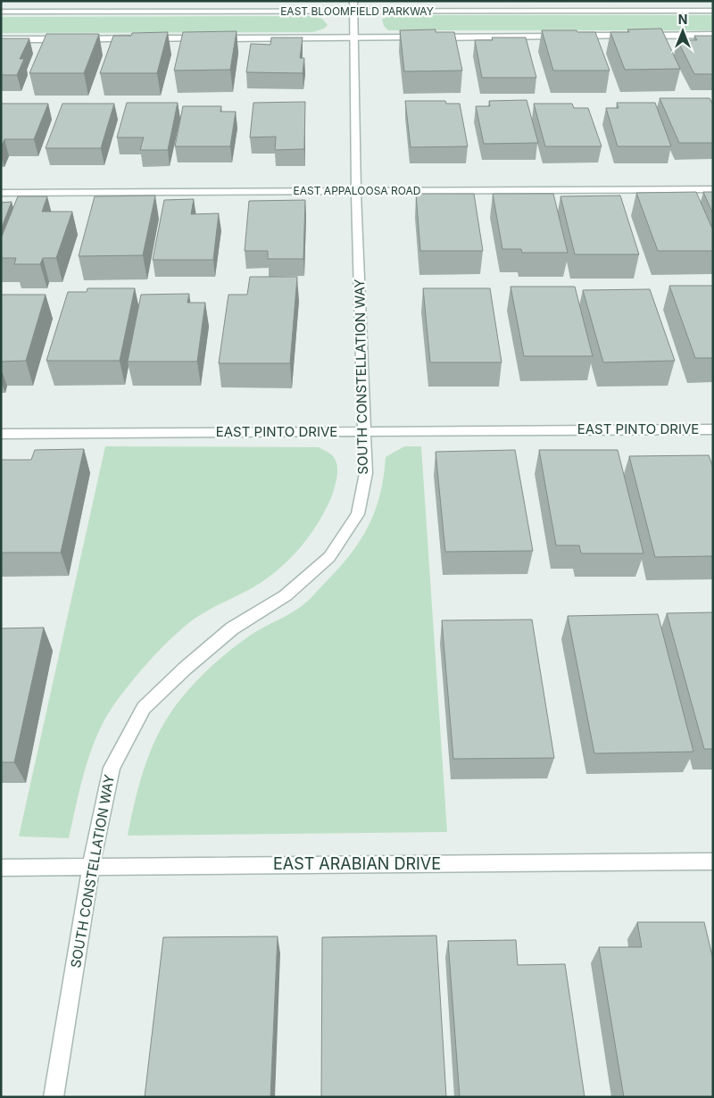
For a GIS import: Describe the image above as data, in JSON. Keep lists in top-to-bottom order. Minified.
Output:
{"streets":{"street":["EAST BLOOMFIELD PARKWAY","EAST APPALOOSA ROAD","SOUTH CONSTELLATION WAY","EAST PINTO DRIVE","EAST ARABIAN DRIVE"]},"crossings":[["EAST BLOOMFIELD PARKWAY","SOUTH CONSTELLATION WAY"],["EAST APPALOOSA ROAD","SOUTH CONSTELLATION WAY"],["SOUTH CONSTELLATION WAY","EAST PINTO DRIVE"],["SOUTH CONSTELLATION WAY","EAST ARABIAN DRIVE"]],"north":"top"}
